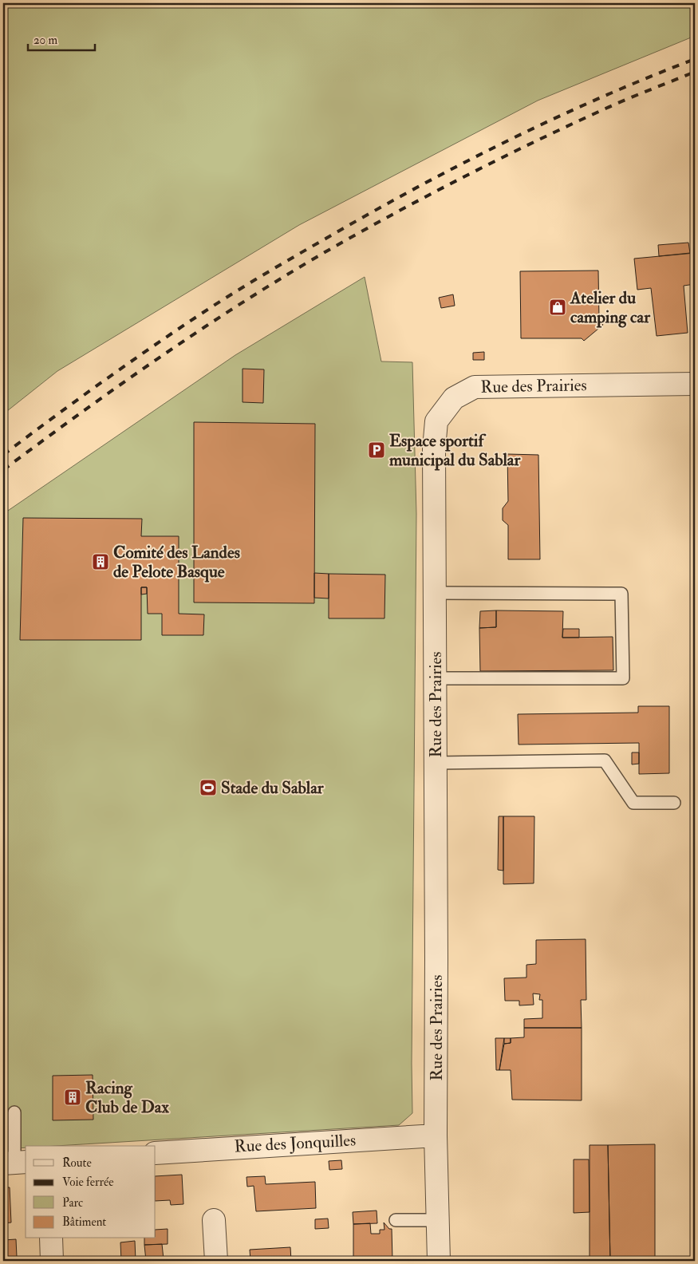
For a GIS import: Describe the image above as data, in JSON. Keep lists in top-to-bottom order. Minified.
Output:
{"streets":{"street":["Rue des Prairies","Rue des Jonquilles"]},"crossings":[["Rue des Prairies","Rue des Jonquilles"]],"places":{"shop":["Atelier du camping car"],"parking":["Espace sportif municipal du Sablar"],"building":["Comité des Landes de Pelote Basque","Racing Club de Dax"],"sports":["Stade du Sablar"]},"legend":["Route","Voie ferrée","Parc","Bâtiment"],"scale_bar":"20 m"}
